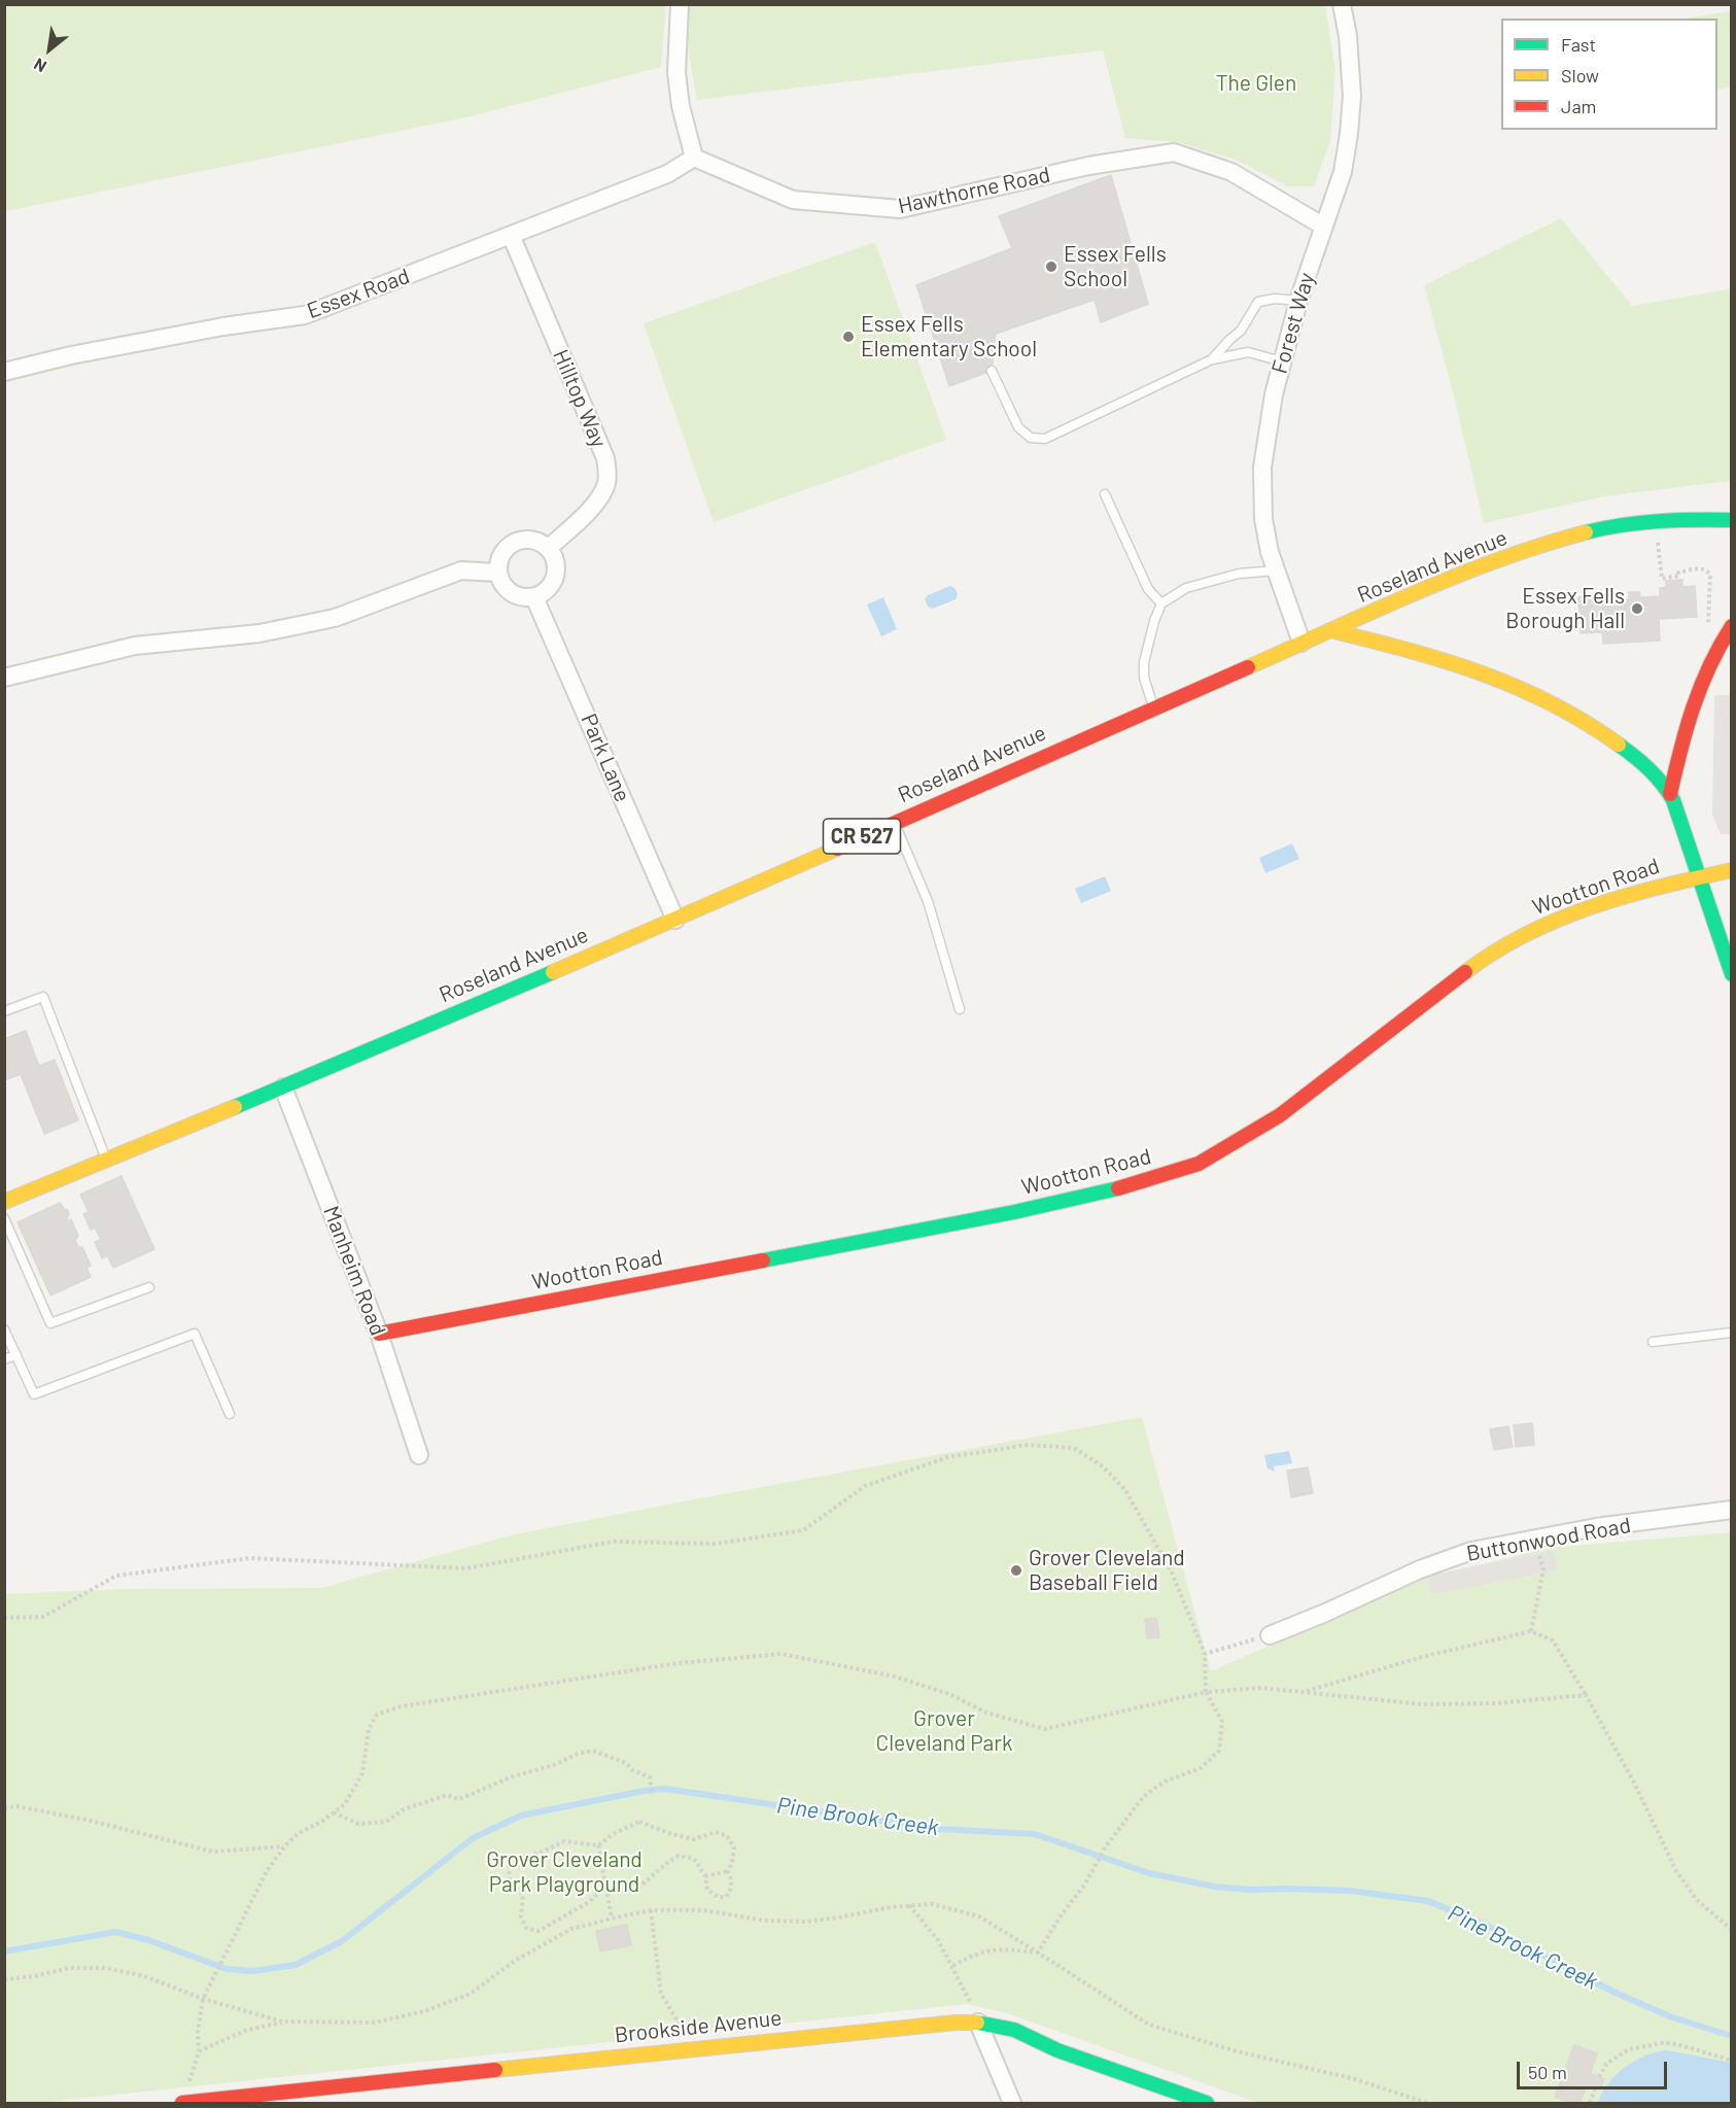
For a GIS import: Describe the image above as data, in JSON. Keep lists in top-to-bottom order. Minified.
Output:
{"streets":{"street":["Hawthorne Road","Essex Road","Forest Way","Hilltop Way","Roseland Avenue","Park Lane","CR 527","Wootton Road","Manheim Road","Buttonwood Road","Brookside Avenue"]},"crossings":[["Hawthorne Road","Essex Road"],["Hawthorne Road","Forest Way"],["Essex Road","Hilltop Way"],["Forest Way","Roseland Avenue"],["Hilltop Way","Park Lane"],["Roseland Avenue","Park Lane"],["Roseland Avenue","Manheim Road"],["Wootton Road","Manheim Road"]],"water":["Pine Brook Creek"],"parks":["The Glen","Grover Cleveland Park","Grover Cleveland Park Playground"],"places":["Essex Fells School","Essex Fells Elementary School","Essex Fells Borough Hall","Grover Cleveland Baseball Field"],"legend":["Fast","Slow","Jam"],"scale_bar":"50 m","north":"bottom left"}
